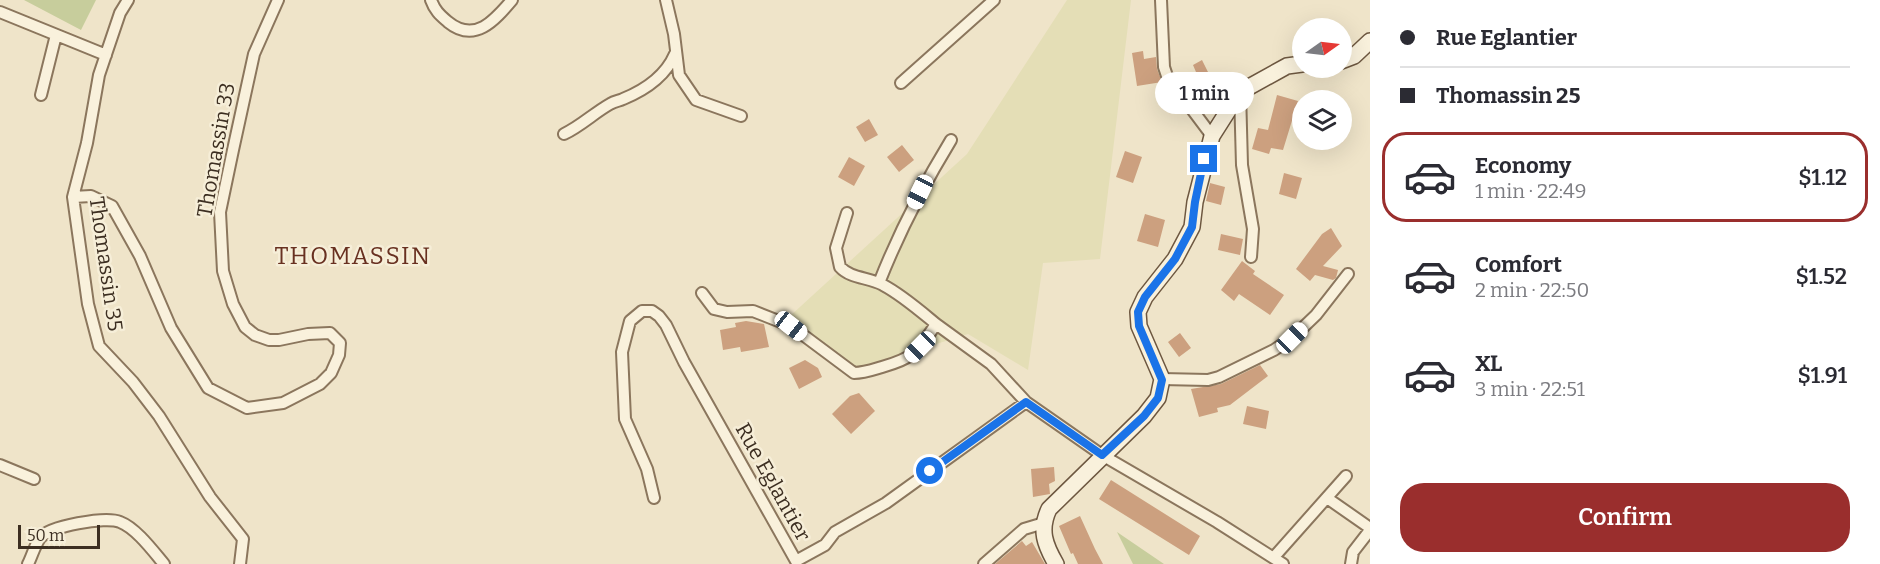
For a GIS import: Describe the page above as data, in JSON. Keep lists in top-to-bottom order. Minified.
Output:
{"streets":{"street":["Thomassin 33","Thomassin 35","Rue Eglantier"]},"crossings":[["Thomassin 33","Thomassin 35"]],"districts":["THOMASSIN"],"scale_bar":"50 m","north":"right","page":{"banner":["Rue Eglantier","Thomassin 25"],"bubble":"1 min","list":[{"name":"Economy","note":"1 min · 22:49","value":"$1.12"},{"name":"Comfort","note":"2 min · 22:50","value":"$1.52"},{"name":"XL","note":"3 min · 22:51","value":"$1.91"}],"buttons":"Confirm","scale":"50 m"}}
